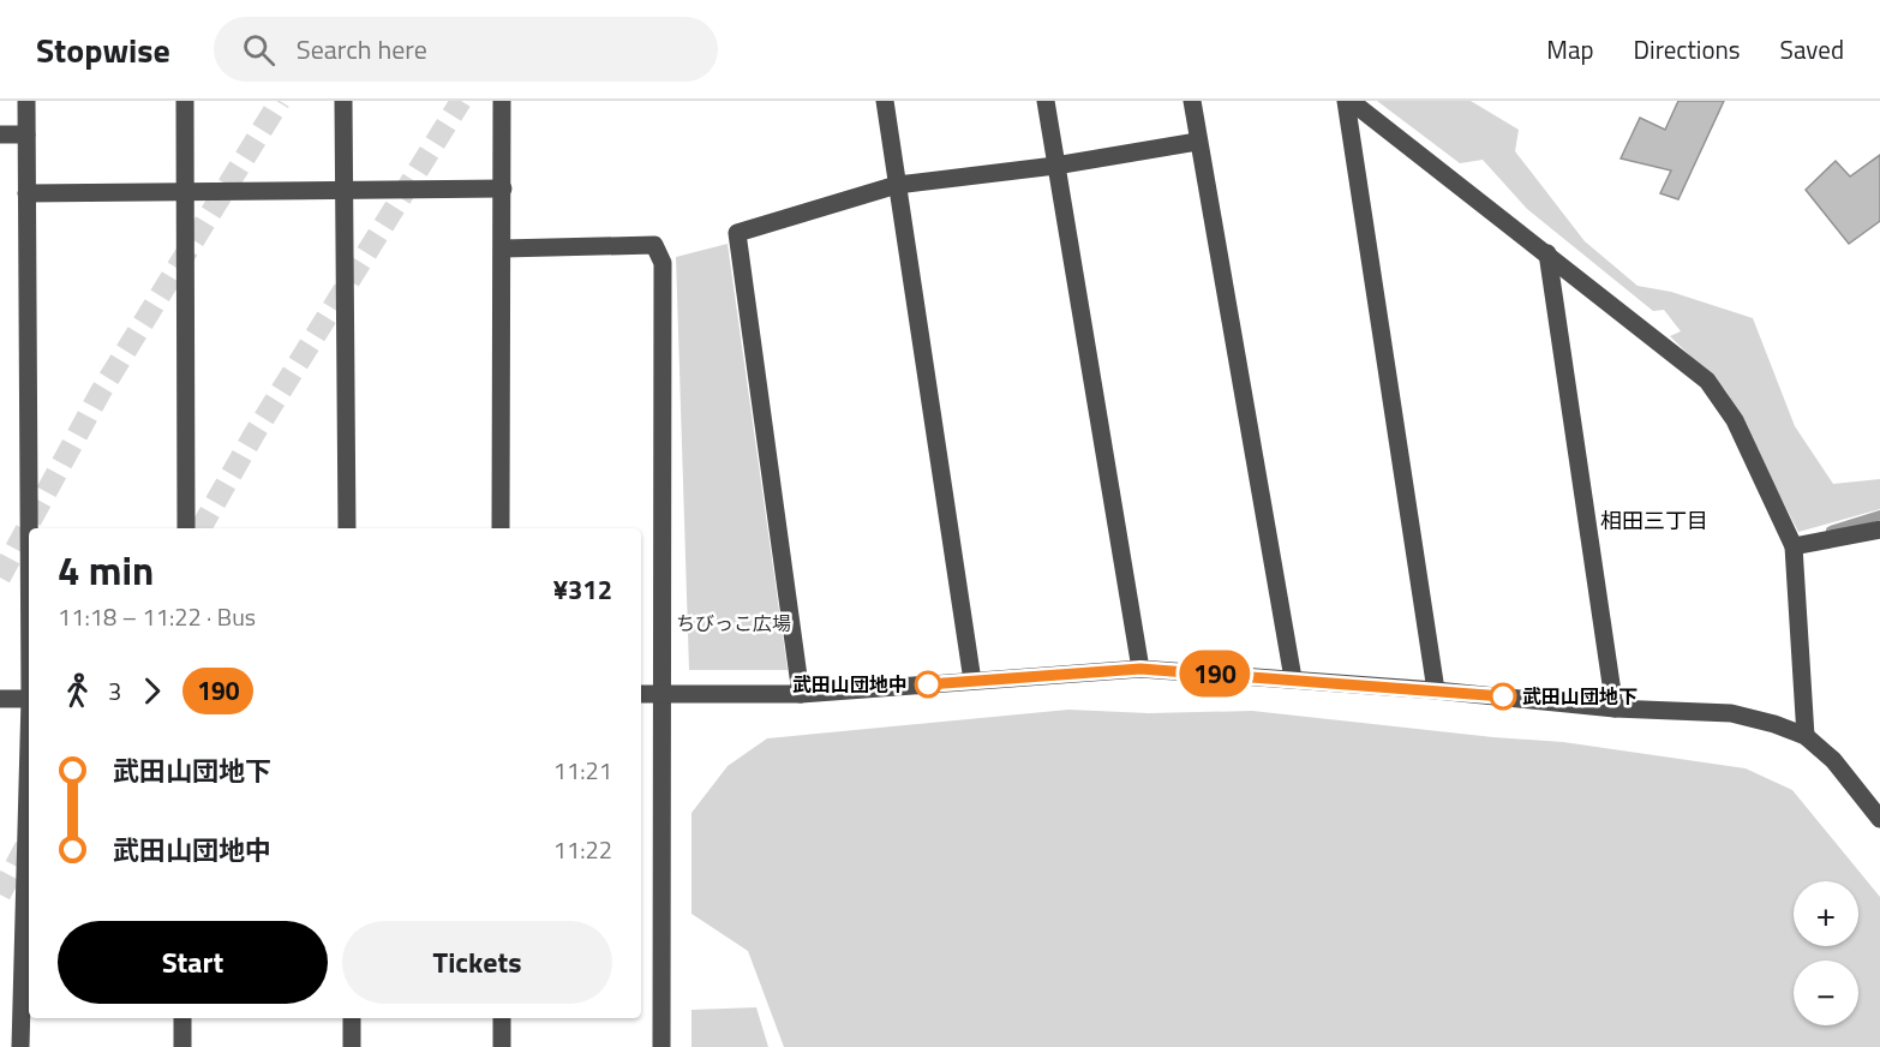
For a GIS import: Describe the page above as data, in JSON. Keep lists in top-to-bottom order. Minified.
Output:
{"districts":["相田三丁目"],"parks":["ちびっこ広場"],"places":["武田山団地中","武田山団地下"],"lines":["bus line 190"],"page":{"header":"Stopwise","search":"Search here","nav":["Map","Directions","Saved"],"on_map":"190","heading":["4 min","11:18 – 11:22 · Bus","¥312"],"legs":["3","190"],"list":[{"name":"武田山団地下","value":"11:21"},{"name":"武田山団地中","value":"11:22"}],"map_buttons":["+","−"],"buttons":["Start","Tickets"]}}
